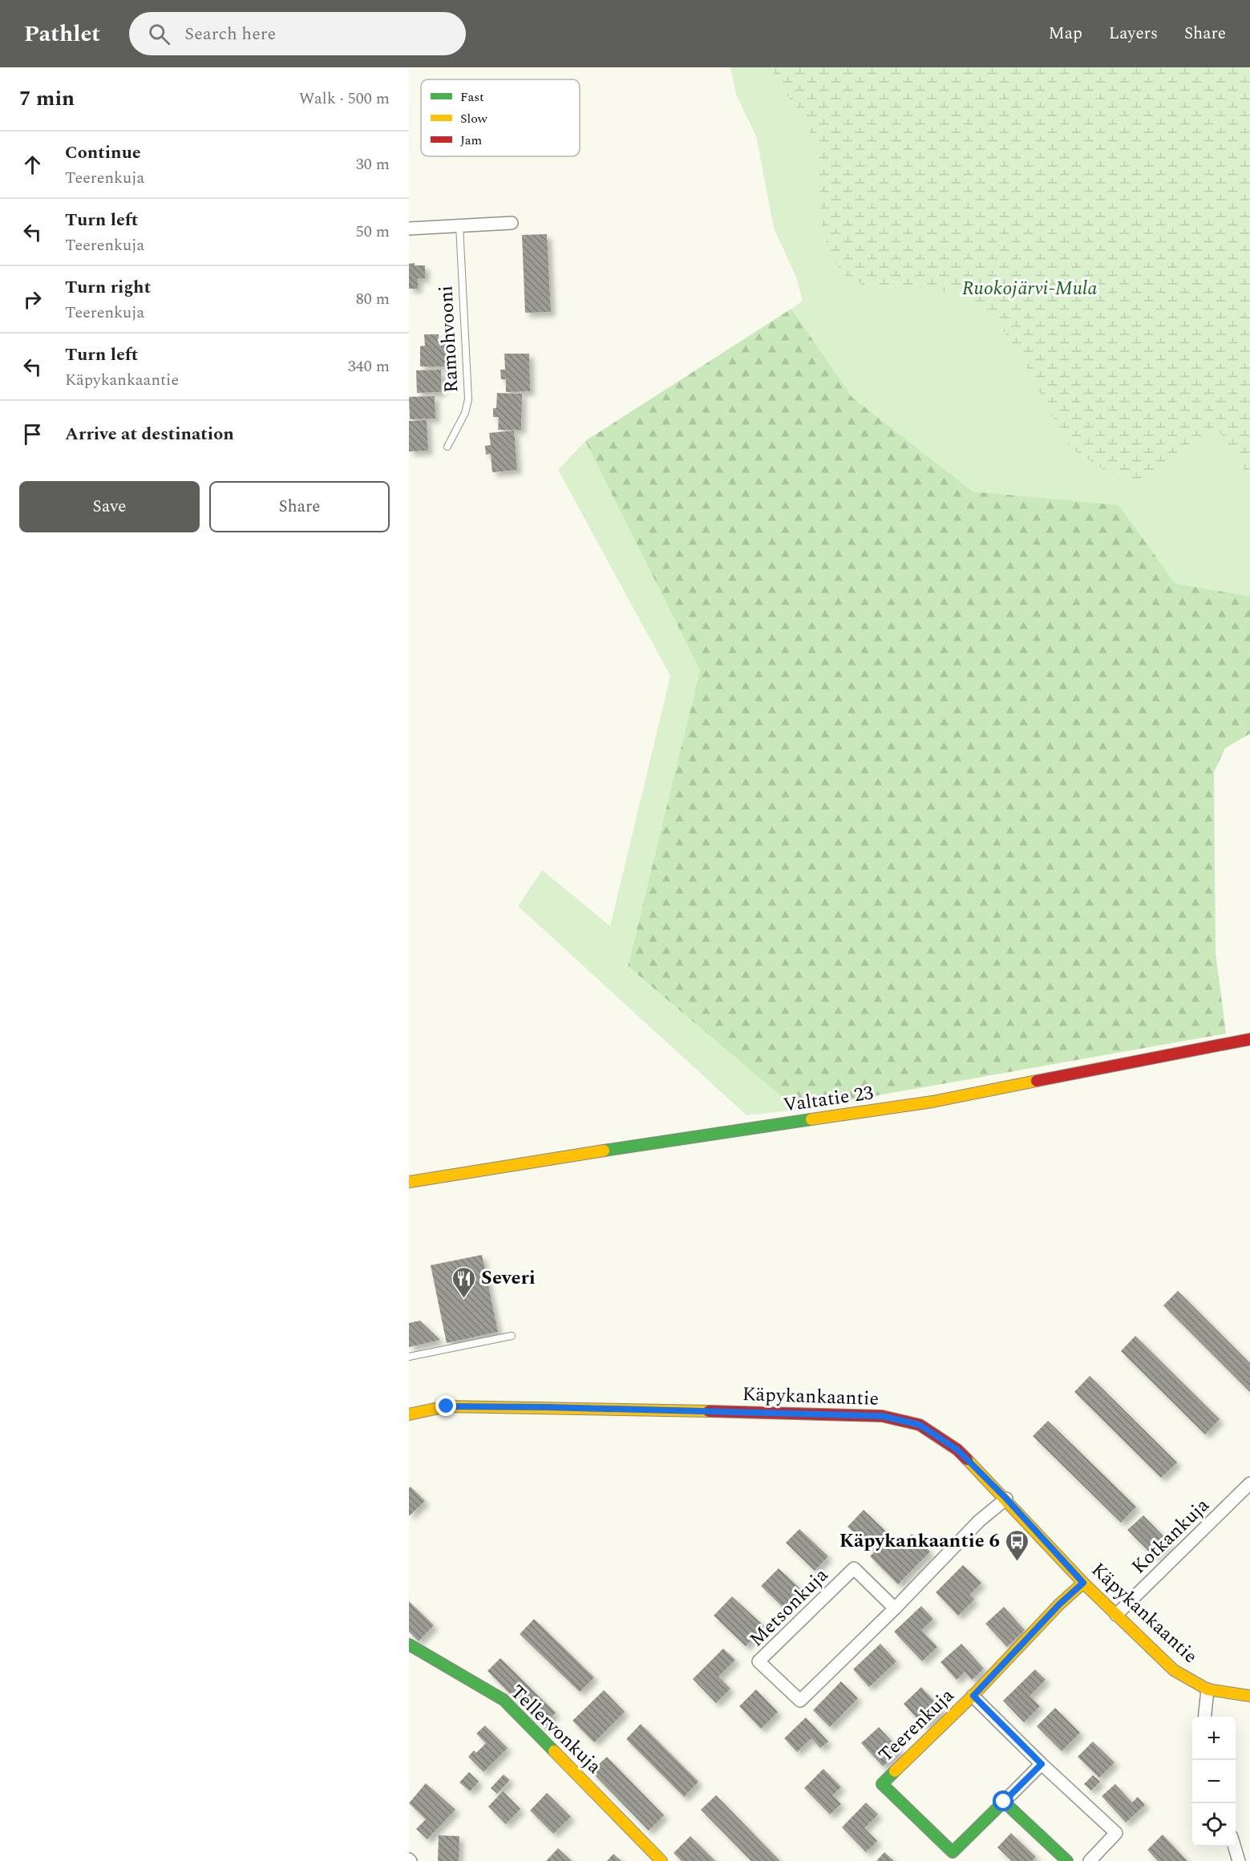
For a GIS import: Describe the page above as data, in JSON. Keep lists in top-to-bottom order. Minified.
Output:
{"streets":{"main road":["Valtatie 23","Käpykankaantie","Teerenkuja","Tellervonkuja"],"street":["Kotkankuja","Metsonkuja"],"lane":["Ramohvooni"]},"crossings":[["Käpykankaantie","Kotkankuja"],["Käpykankaantie","Metsonkuja"],["Käpykankaantie","Teerenkuja"]],"parks":["Ruokojärvi-Mula"],"places":{"restaurant":["Severi"],"bus stop":["Käpykankaantie 6"]},"legend":["Fast","Slow","Jam"],"page":{"header":"Pathlet","search":"Search here","nav":["Map","Layers","Share"],"heading":["7 min","Walk · 500 m"],"list":[["Continue","Teerenkuja","30 m"],["Turn left","Teerenkuja","50 m"],["Turn right","Teerenkuja","80 m"],["Turn left","Käpykankaantie","340 m"],"Arrive at destination"],"buttons":["Save","Share"],"map_buttons":["+","−"]}}
